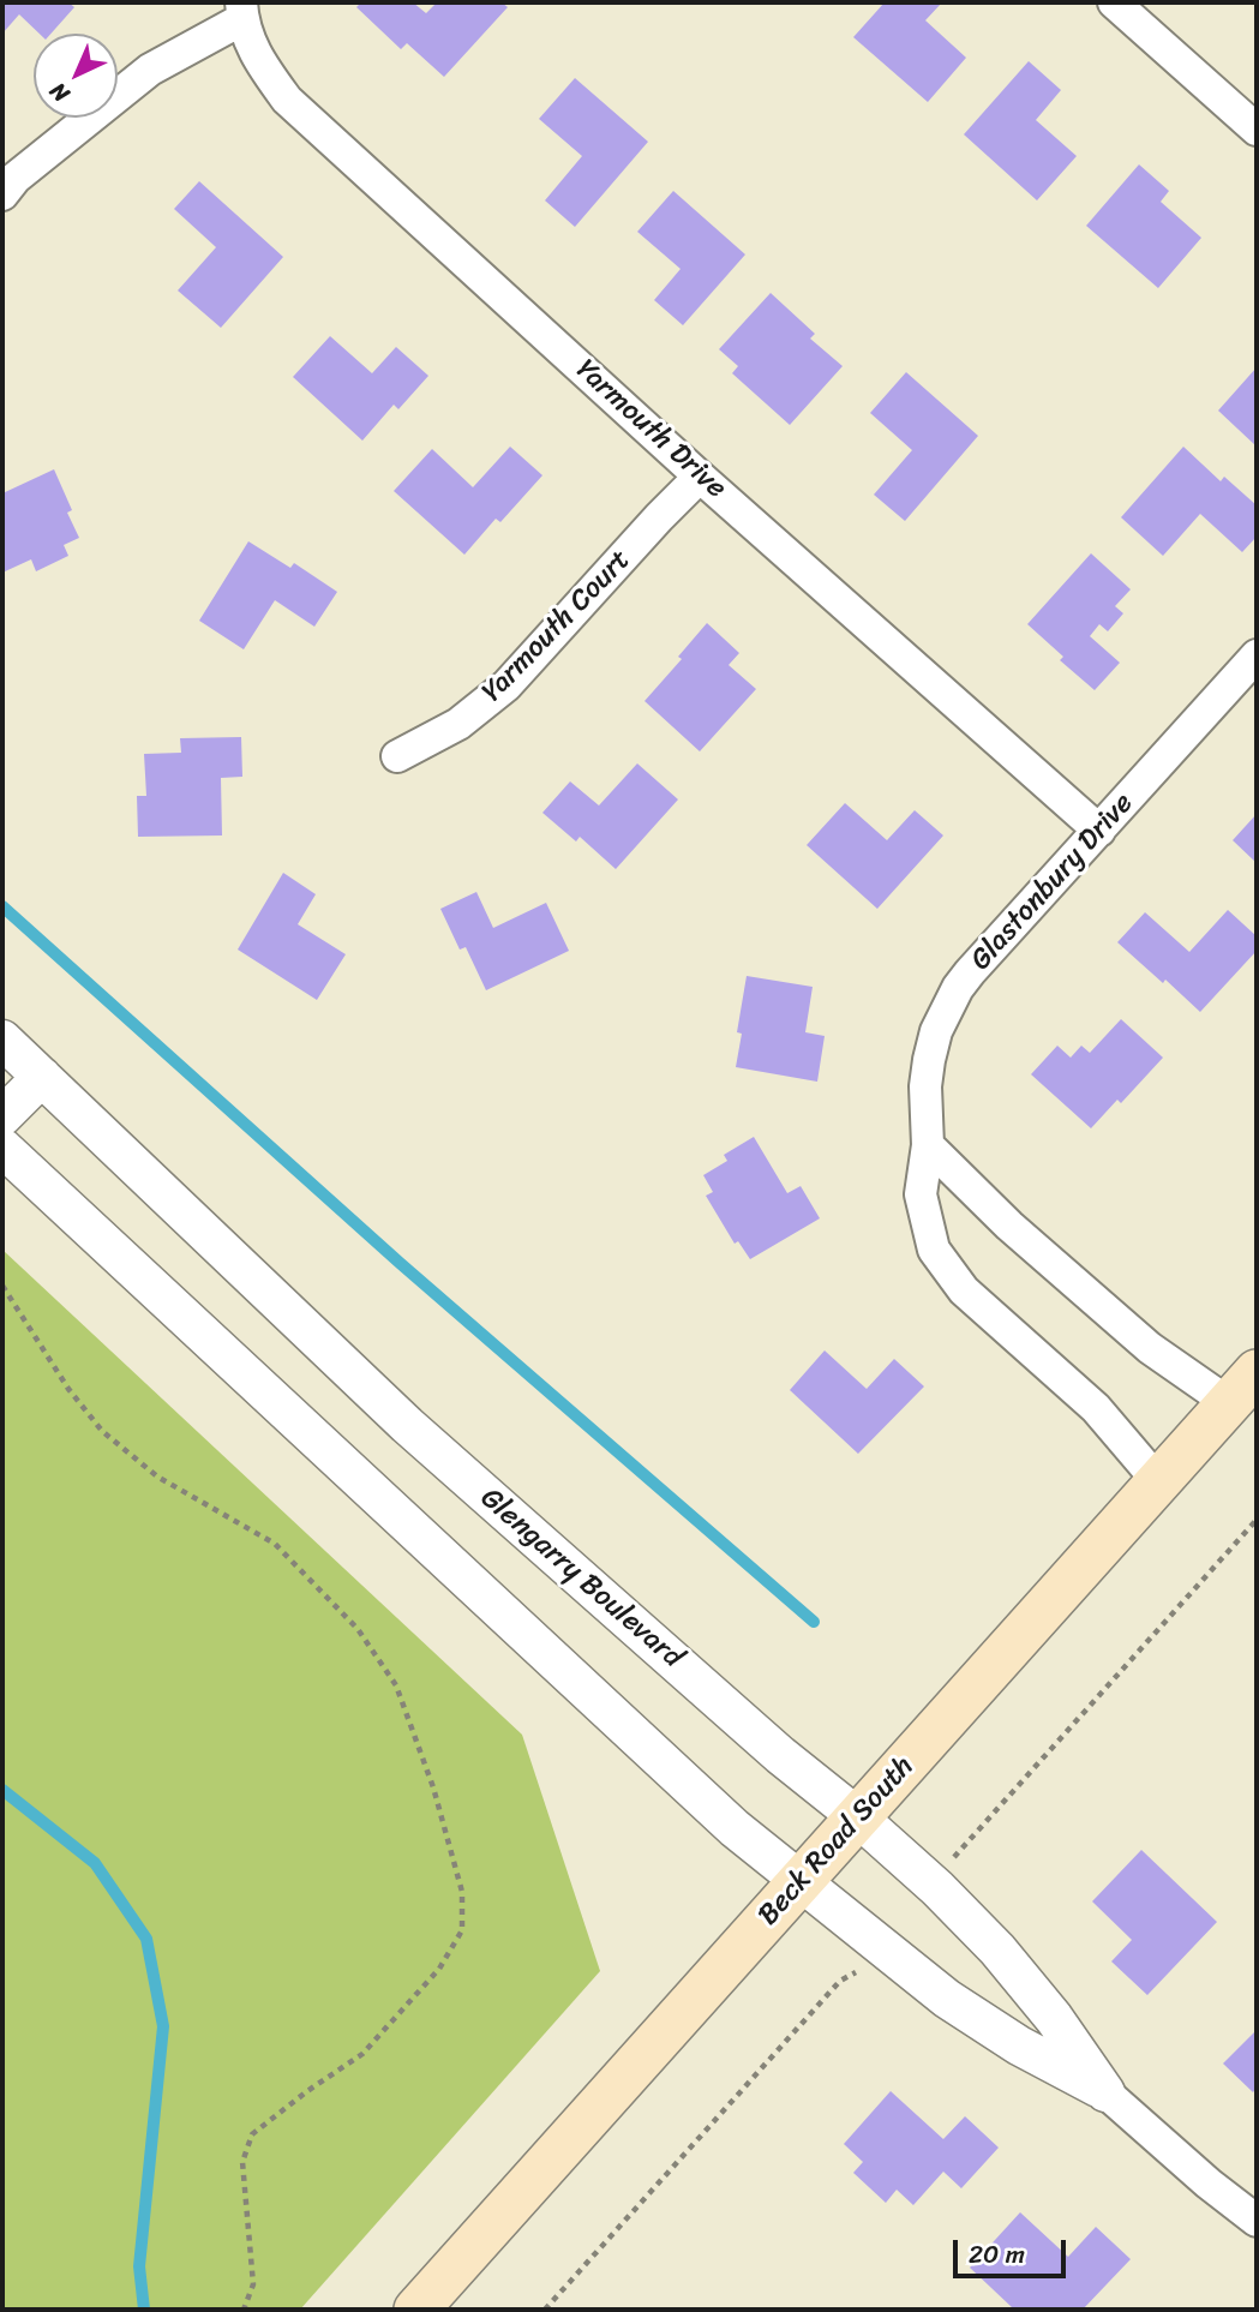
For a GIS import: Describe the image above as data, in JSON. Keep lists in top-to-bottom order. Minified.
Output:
{"streets":{"main road":["Beck Road South"],"street":["Yarmouth Drive","Yarmouth Court","Glastonbury Drive","Glengarry Boulevard"]},"crossings":[["Yarmouth Drive","Yarmouth Court"],["Yarmouth Drive","Glastonbury Drive"],["Glastonbury Drive","Beck Road South"],["Glengarry Boulevard","Beck Road South"]],"scale_bar":"20 m","north":"bottom left"}
